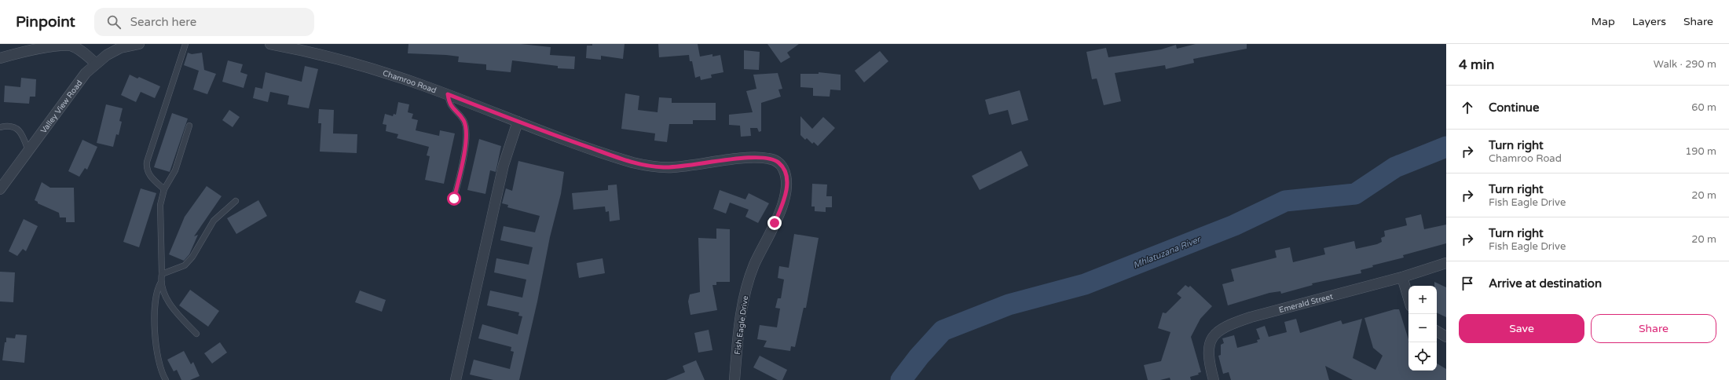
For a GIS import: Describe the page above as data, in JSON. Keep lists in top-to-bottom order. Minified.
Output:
{"streets":{"street":["Chamroo Road","Valley View Road","Emerald Street","Fish Eagle Drive"]},"crossings":[["Chamroo Road","Fish Eagle Drive"]],"water":["Mhlatuzana River"],"page":{"header":"Pinpoint","search":"Search here","nav":["Map","Layers","Share"],"heading":["4 min","Walk · 290 m"],"list":[["Continue","60 m"],["Turn right","Chamroo Road","190 m"],["Turn right","Fish Eagle Drive","20 m"],["Turn right","Fish Eagle Drive","20 m"],"Arrive at destination"],"map_buttons":["+","−"],"buttons":["Save","Share"]}}
